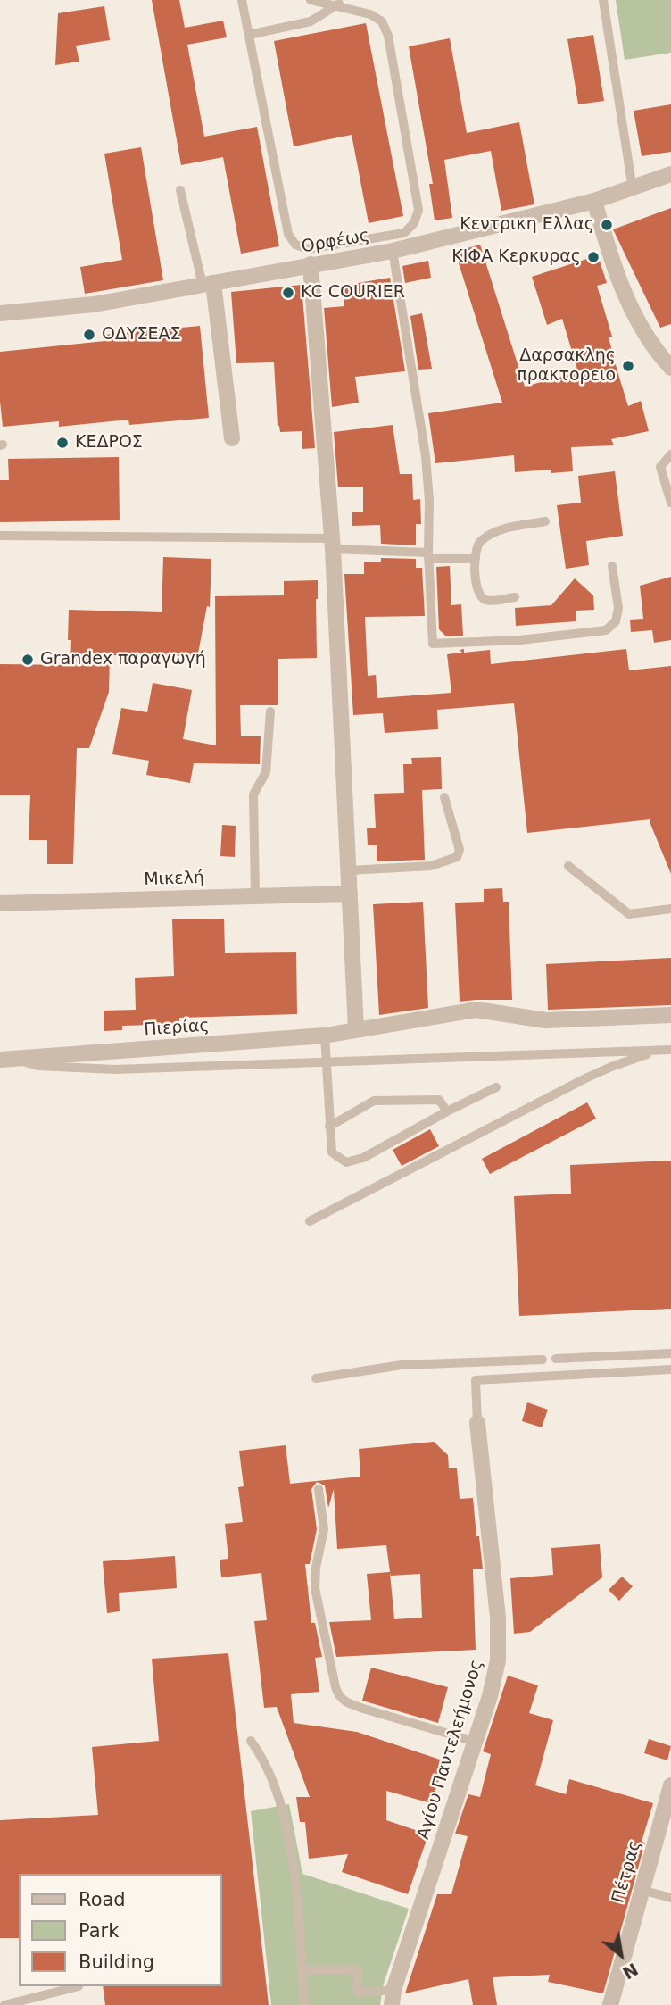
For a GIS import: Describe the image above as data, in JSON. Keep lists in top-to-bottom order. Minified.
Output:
{"streets":{"street":["Ορφέως","Μικελή","Πιερίας","Αγίου Παντελεήμονος","Πέτρας"]},"places":["Κεντρικη Ελλας","ΚΙΦΑ Κερκυρας","KC COURIER","ΟΔΥΣΕΑΣ","Δαρσακλης πρακτορειο","ΚΕΔΡΟΣ","Grandex παραγωγή"],"legend":["Road","Park","Building"],"north":"bottom right"}
